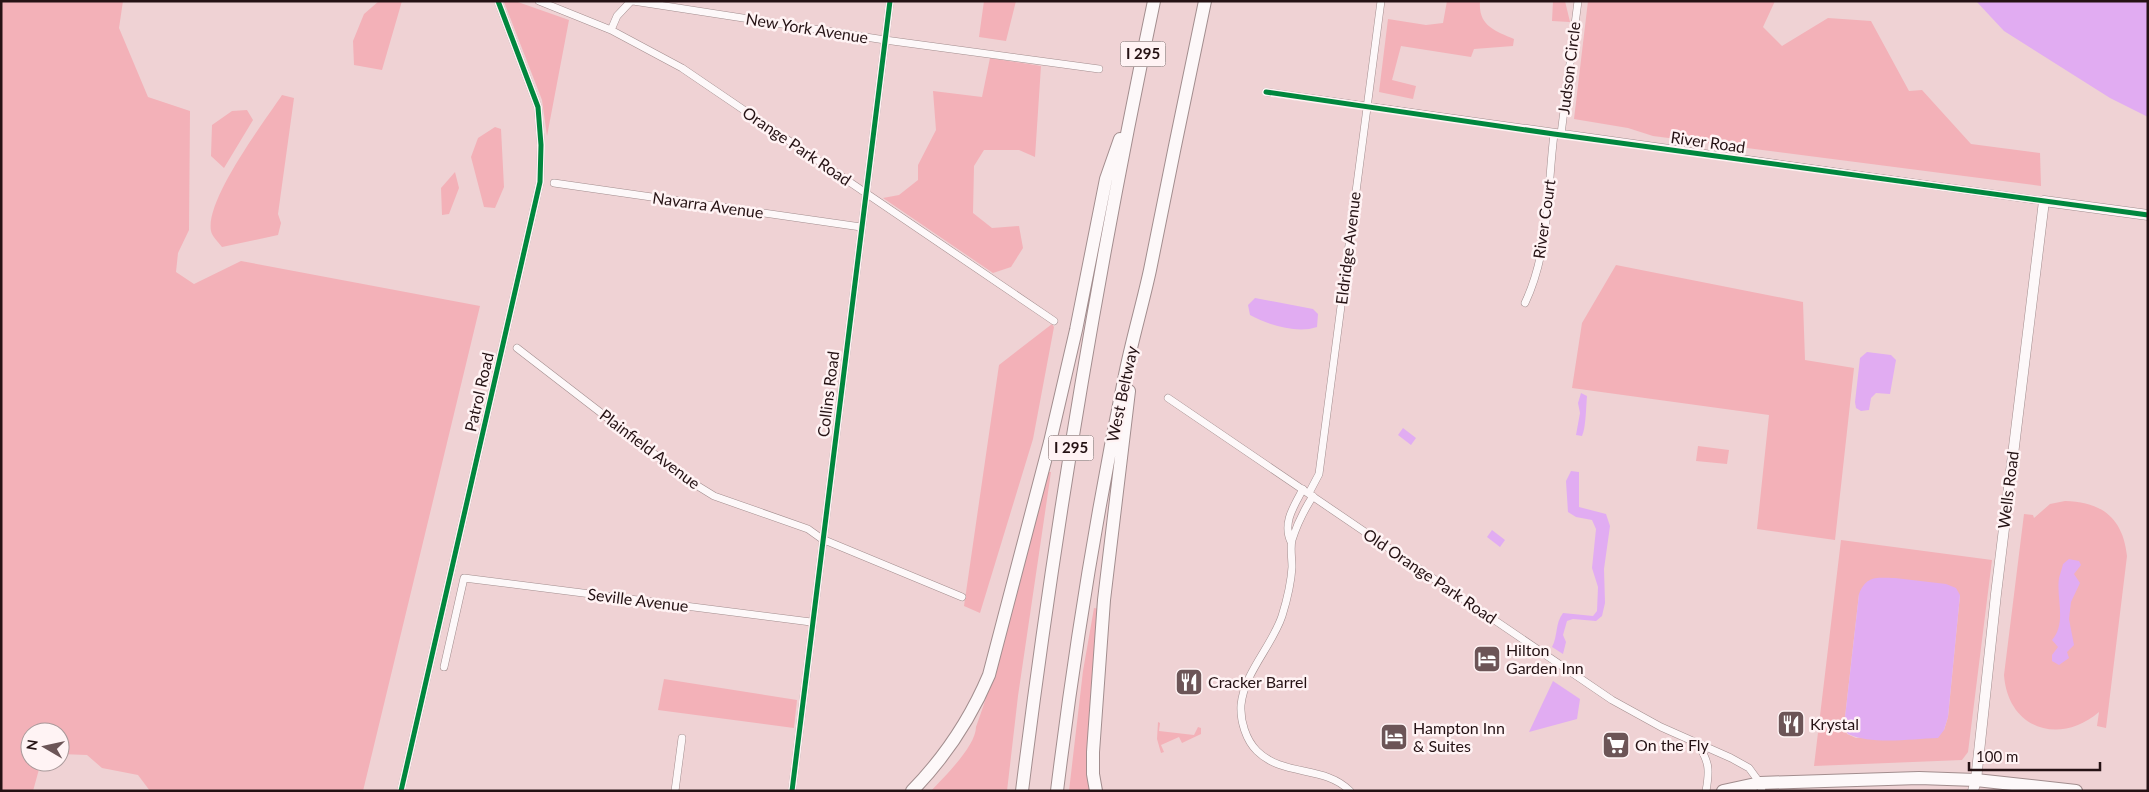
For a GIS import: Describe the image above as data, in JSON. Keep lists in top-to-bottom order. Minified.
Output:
{"streets":{"highway":["I 295","West Beltway"],"street":["New York Avenue","Judson Circle","River Road","Orange Park Road","Navarra Avenue","River Court","Eldridge Avenue","Patrol Road","Collins Road","Plainfield Avenue","Wells Road","Old Orange Park Road","Seville Avenue"]},"crossings":[["New York Avenue","Orange Park Road"],["New York Avenue","Collins Road"],["Judson Circle","River Road"],["Judson Circle","River Court"],["River Road","River Court"],["River Road","Eldridge Avenue"],["River Road","Wells Road"],["Orange Park Road","Collins Road"],["Navarra Avenue","Collins Road"],["Eldridge Avenue","Old Orange Park Road"],["Collins Road","Plainfield Avenue"],["Collins Road","Seville Avenue"]],"places":{"hotel":["Hilton Garden Inn","Hampton Inn & Suites"],"restaurant":["Cracker Barrel","Krystal"],"supermarket":["On the Fly"]},"scale_bar":"100 m","north":"left"}
